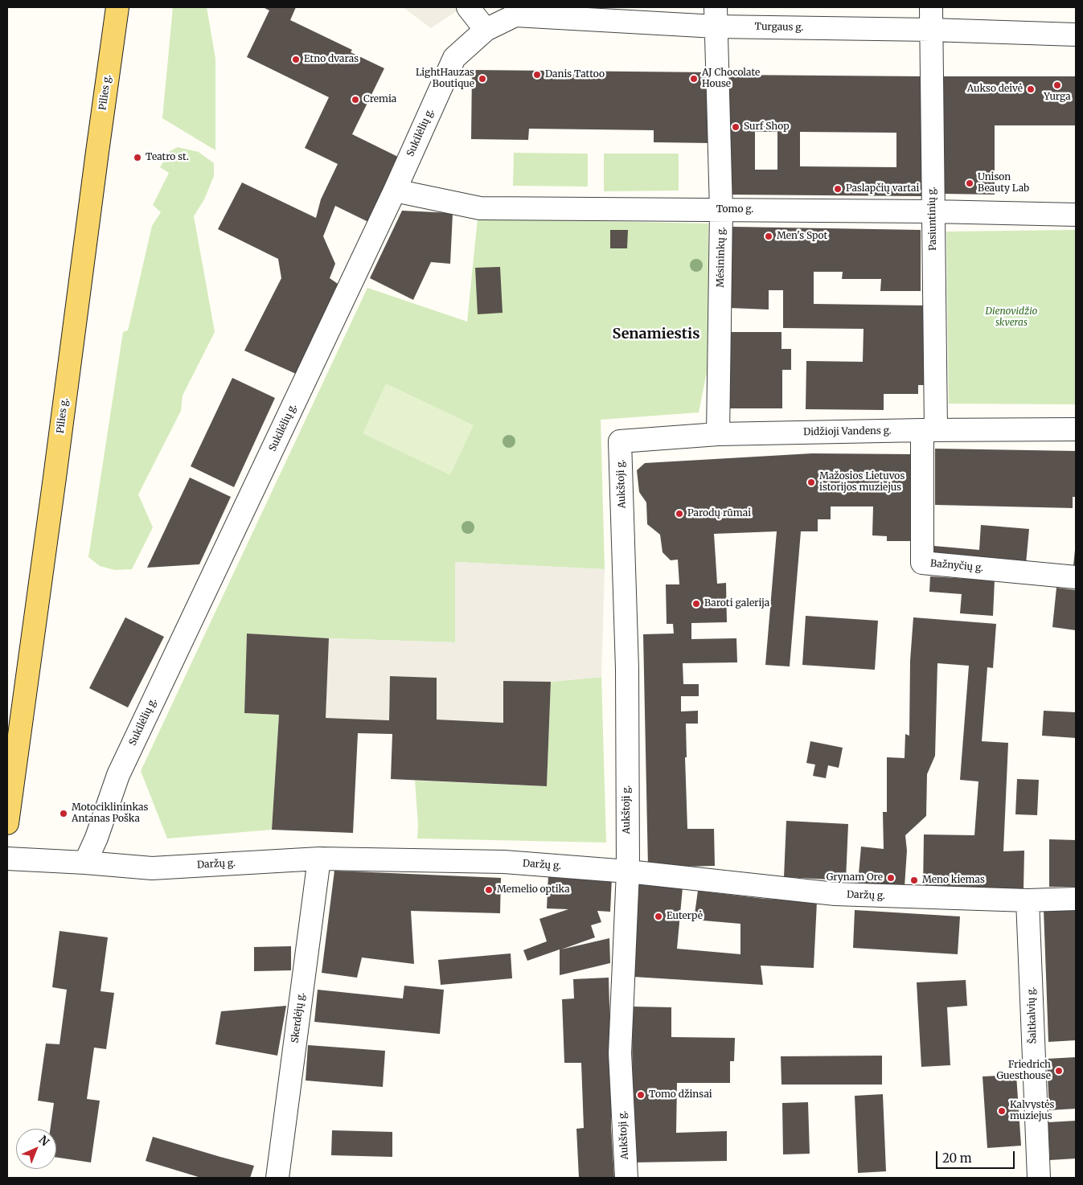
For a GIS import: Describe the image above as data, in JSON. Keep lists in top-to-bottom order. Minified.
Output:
{"streets":{"main road":["Pilies g."],"street":["Turgaus g.","Sukilėlių g.","Tomo g.","Pasiuntinių g.","Mėsininkų g.","Didžioji Vandens g.","Aukštoji g.","Bažnyčių g.","Daržų g.","Šaltkalvių g.","Skerdėjų g."]},"crossings":[["Turgaus g.","Sukilėlių g."],["Turgaus g.","Pasiuntinių g."],["Turgaus g.","Mėsininkų g."],["Sukilėlių g.","Tomo g."],["Sukilėlių g.","Daržų g."],["Tomo g.","Pasiuntinių g."],["Tomo g.","Mėsininkų g."],["Pasiuntinių g.","Didžioji Vandens g."],["Pasiuntinių g.","Bažnyčių g."],["Mėsininkų g.","Didžioji Vandens g."],["Didžioji Vandens g.","Aukštoji g."],["Didžioji Vandens g.","Bažnyčių g."],["Aukštoji g.","Daržų g."],["Daržų g.","Šaltkalvių g."],["Daržų g.","Skerdėjų g."]],"districts":["Senamiestis"],"parks":["Dienovidžio skveras"],"places":["Etno dvaras","Danis Tattoo","LightHauzas Boutique","AJ Chocolate House","Yurga","Aukso deivė","Cremia","Surf Shop","Teatro st.","Unison Beauty Lab","Paslapčių vartai","Men's Spot","Mažosios Lietuvos istorijos muziejus","Parodų rūmai","Baroti galerija","Motociklininkas Antanas Poška","Grynam Ore","Meno kiemas","Memelio optika","Euterpė","Friedrich Guesthouse","Tomo džinsai","Kalvystės muziejus"],"scale_bar":"20 m","north":"top right"}
